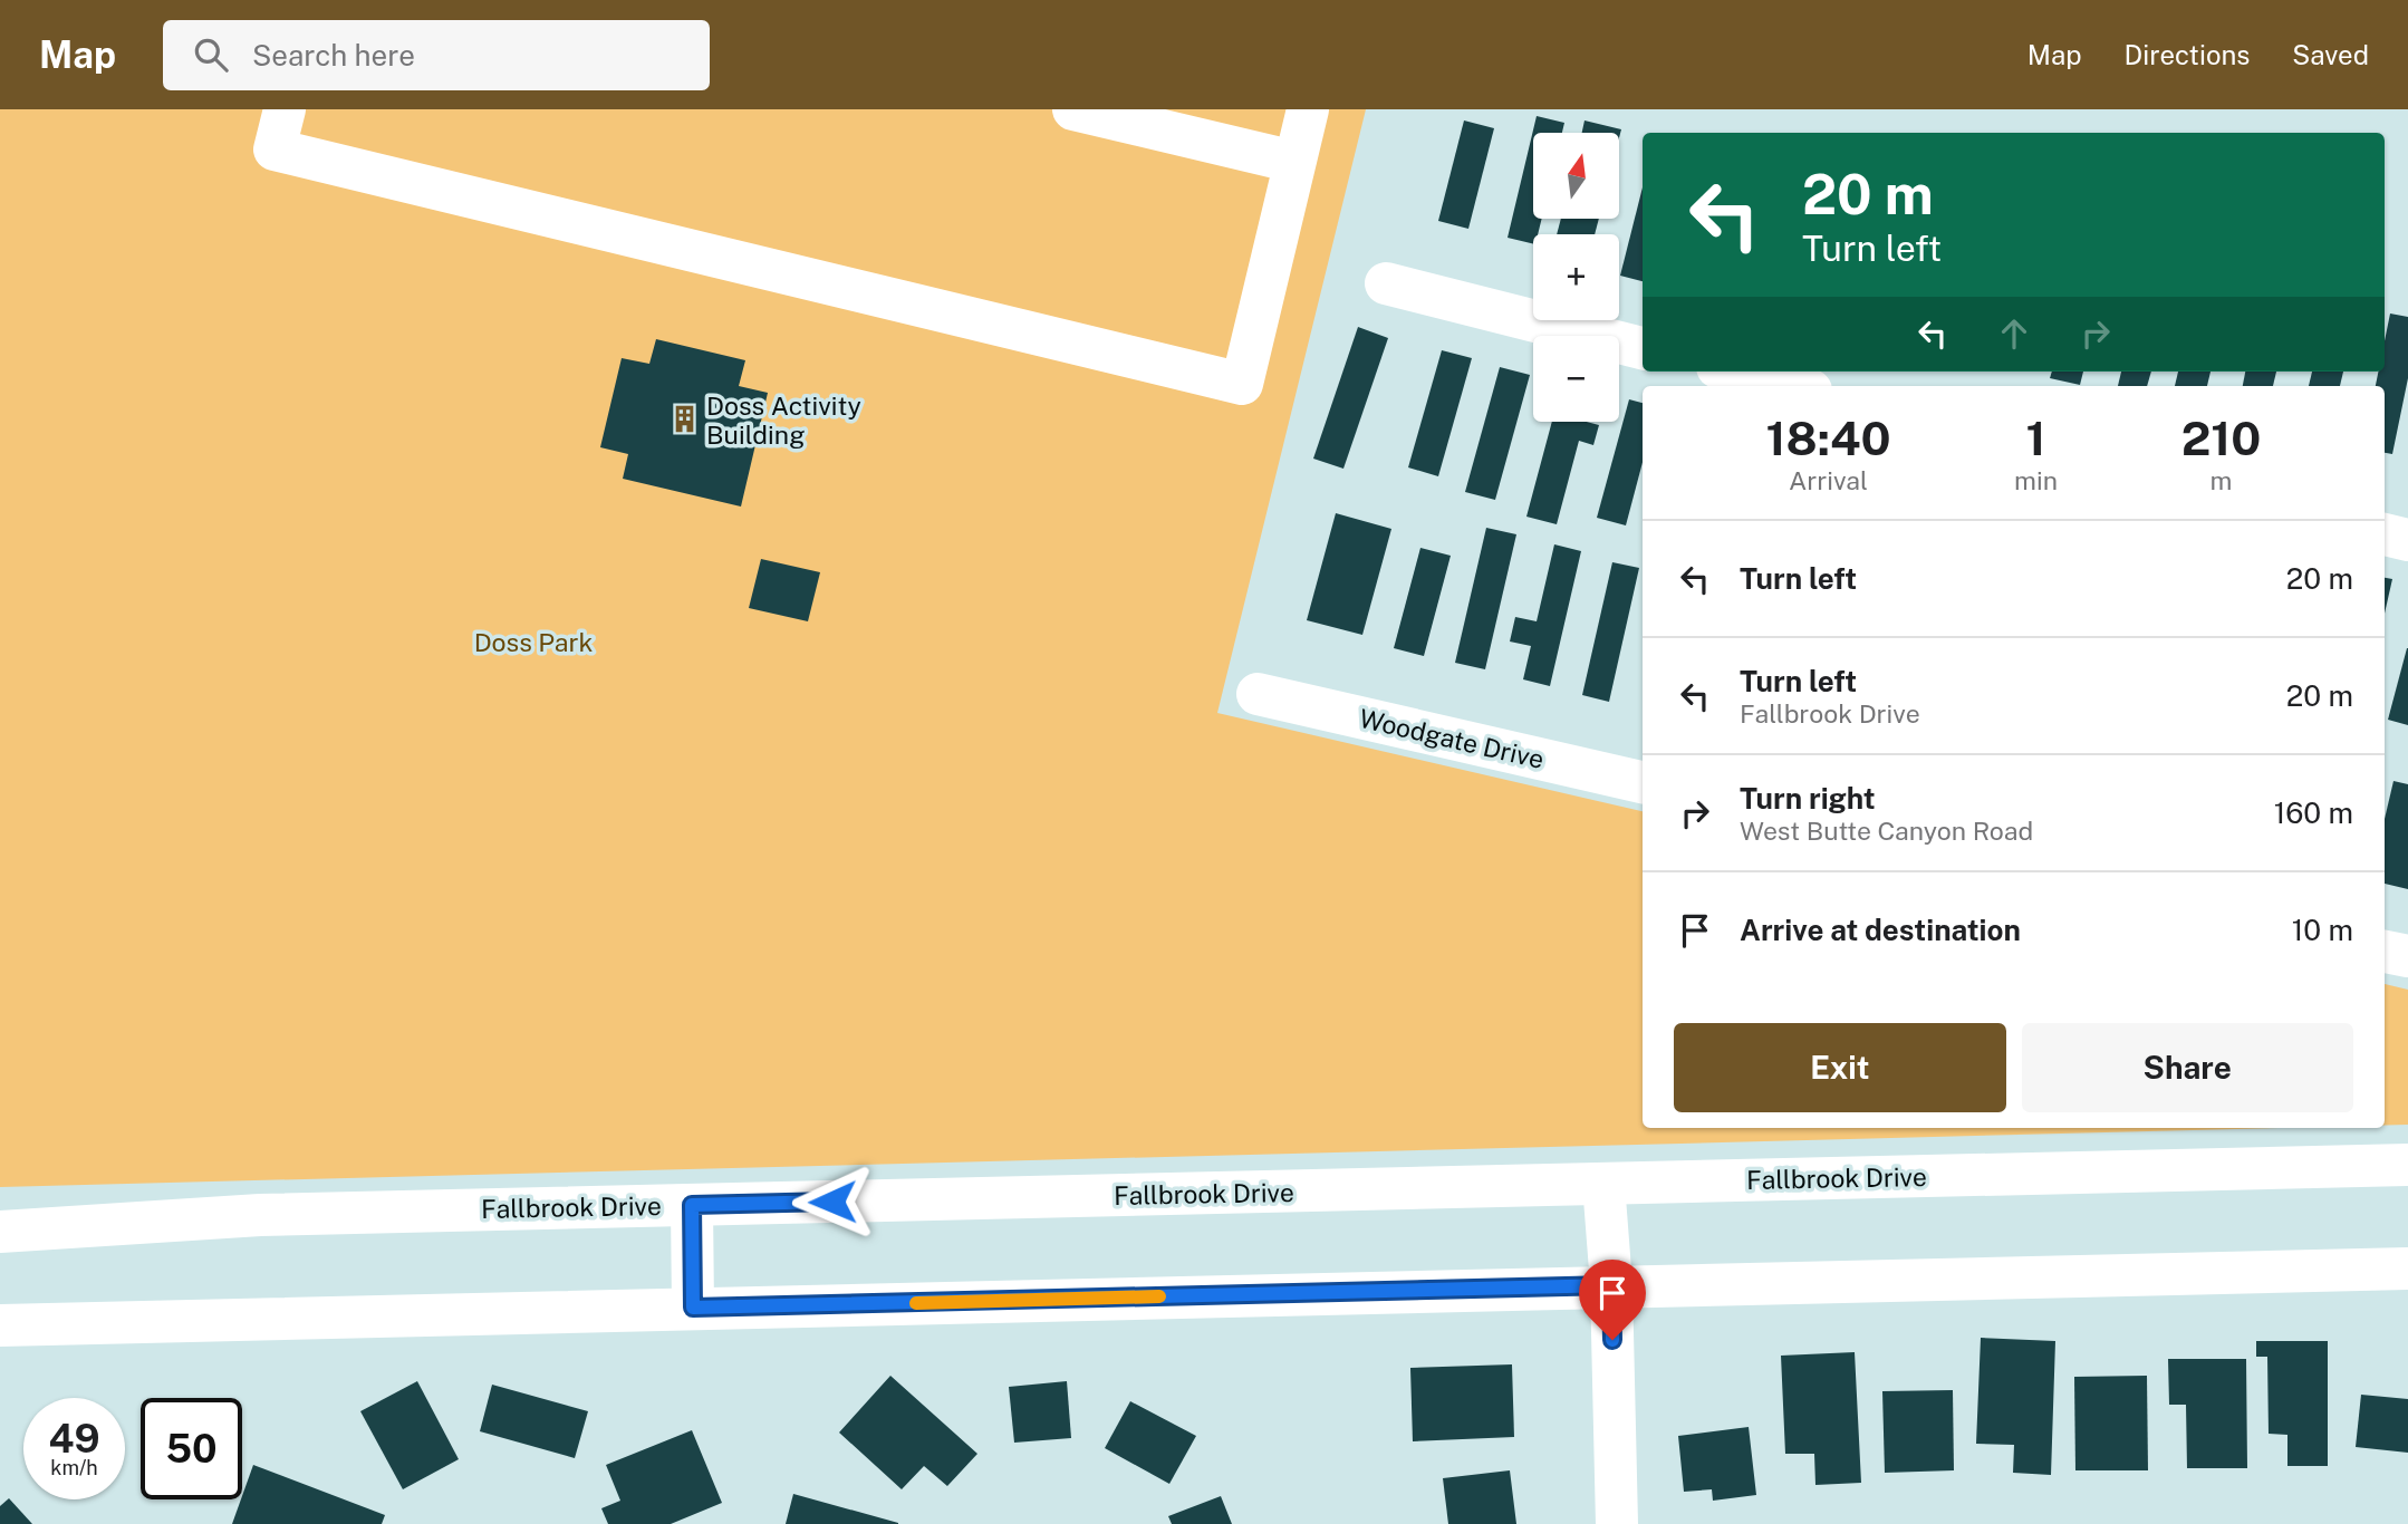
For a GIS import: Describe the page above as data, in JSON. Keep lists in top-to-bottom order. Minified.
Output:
{"streets":{"main road":["Woodgate Drive","Fallbrook Drive"]},"parks":["Doss Park"],"places":{"building":["Doss Activity Building"]},"north":"top","page":{"header":"Map","search":"Search here","nav":["Map","Directions","Saved"],"map_buttons":["+","−"],"turn":["20 m","Turn left"],"eta":["18:40","Arrival","1","min","210","m"],"list":[{"name":"Turn left","value":"20 m"},{"name":"Turn left","note":"Fallbrook Drive","value":"20 m"},{"name":"Turn right","note":"West Butte Canyon Road","value":"160 m"},{"name":"Arrive at destination","value":"10 m"}],"buttons":["Exit","Share"],"speed":"49 km/h","limit":"50"}}
